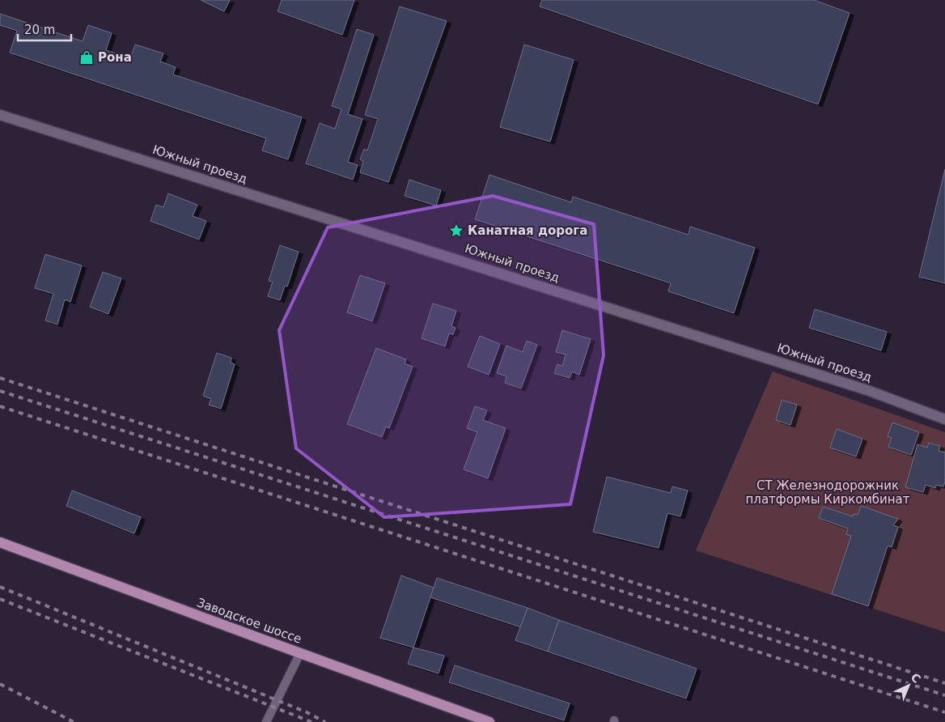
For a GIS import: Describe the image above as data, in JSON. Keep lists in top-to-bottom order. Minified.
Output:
{"streets":{"main road":["Заводское шоссе"],"street":["Южный проезд"]},"parks":["СТ Железнодорожник платформы Киркомбинат"],"places":{"shop":["Рона"],"place":["Канатная дорога"]},"scale_bar":"20 m","north":"top right"}
